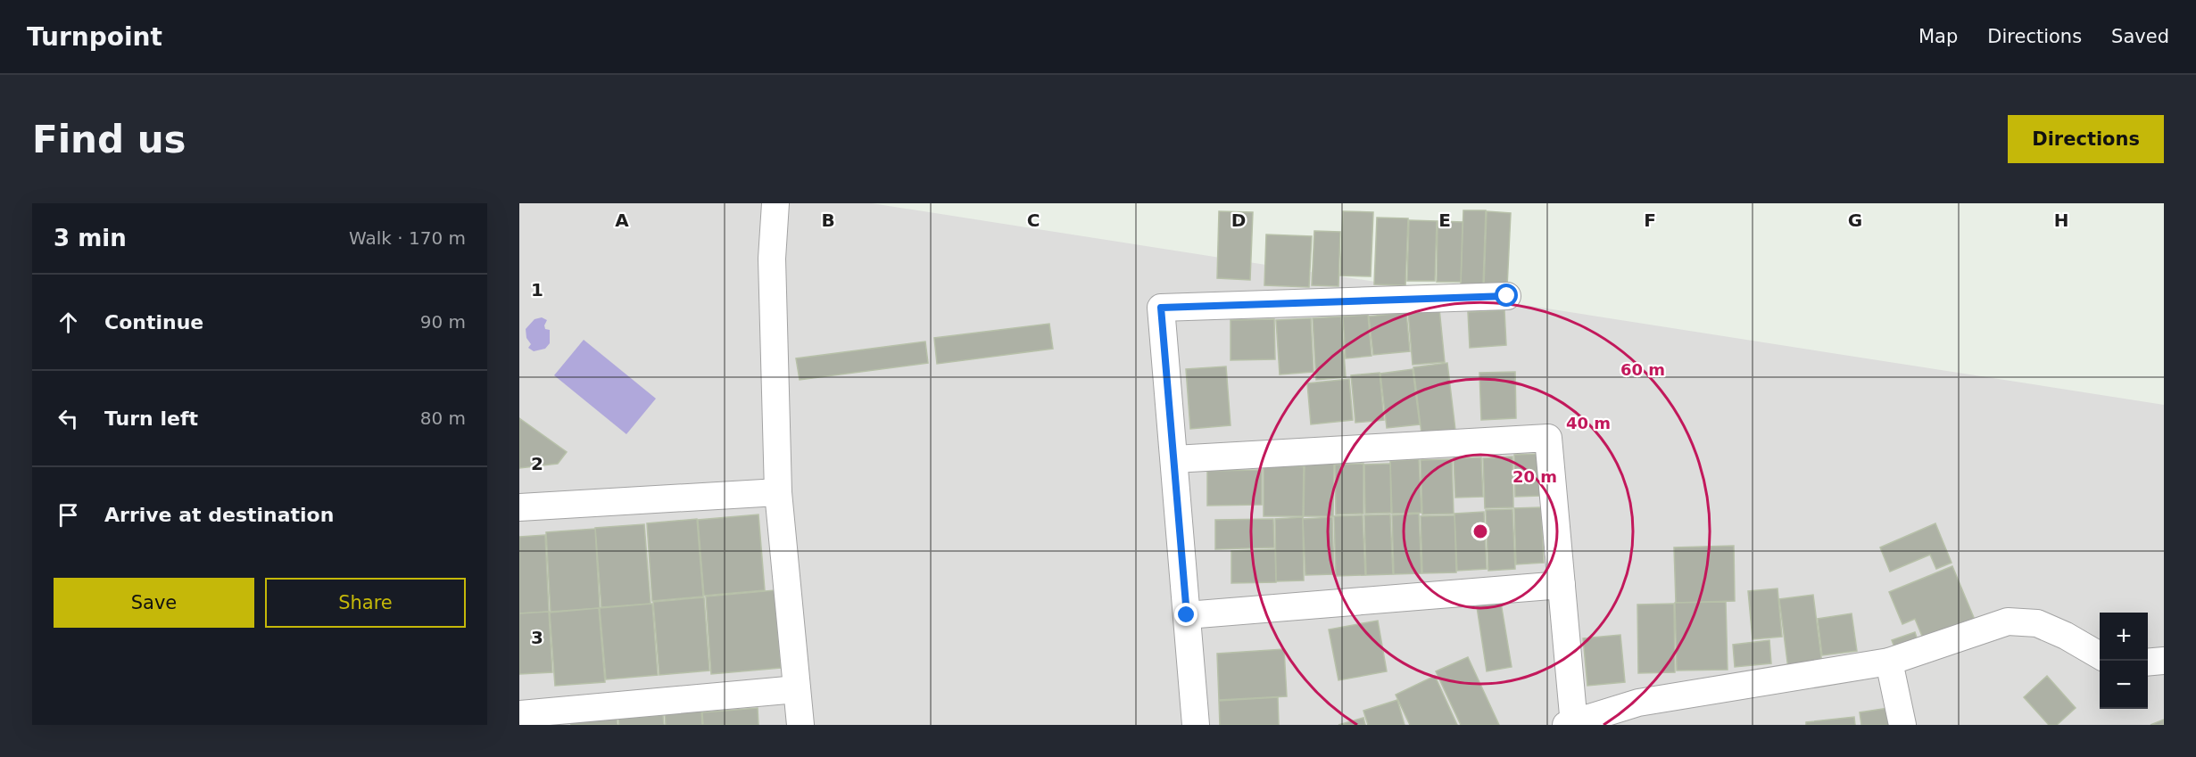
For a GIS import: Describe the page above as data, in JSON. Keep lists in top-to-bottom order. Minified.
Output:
{"page":{"header":"Turnpoint","nav":["Map","Directions","Saved"],"buttons":["Directions",["Save","Share"]],"title":"Find us","heading":["3 min","Walk · 170 m"],"list":[["Continue","90 m"],["Turn left","80 m"],"Arrive at destination"],"map_buttons":["+","−"]},"grid":{"columns":["A","B","C","D","E","F","G","H"],"rows":["1","2","3"]},"rings":["60 m","40 m","20 m"]}
